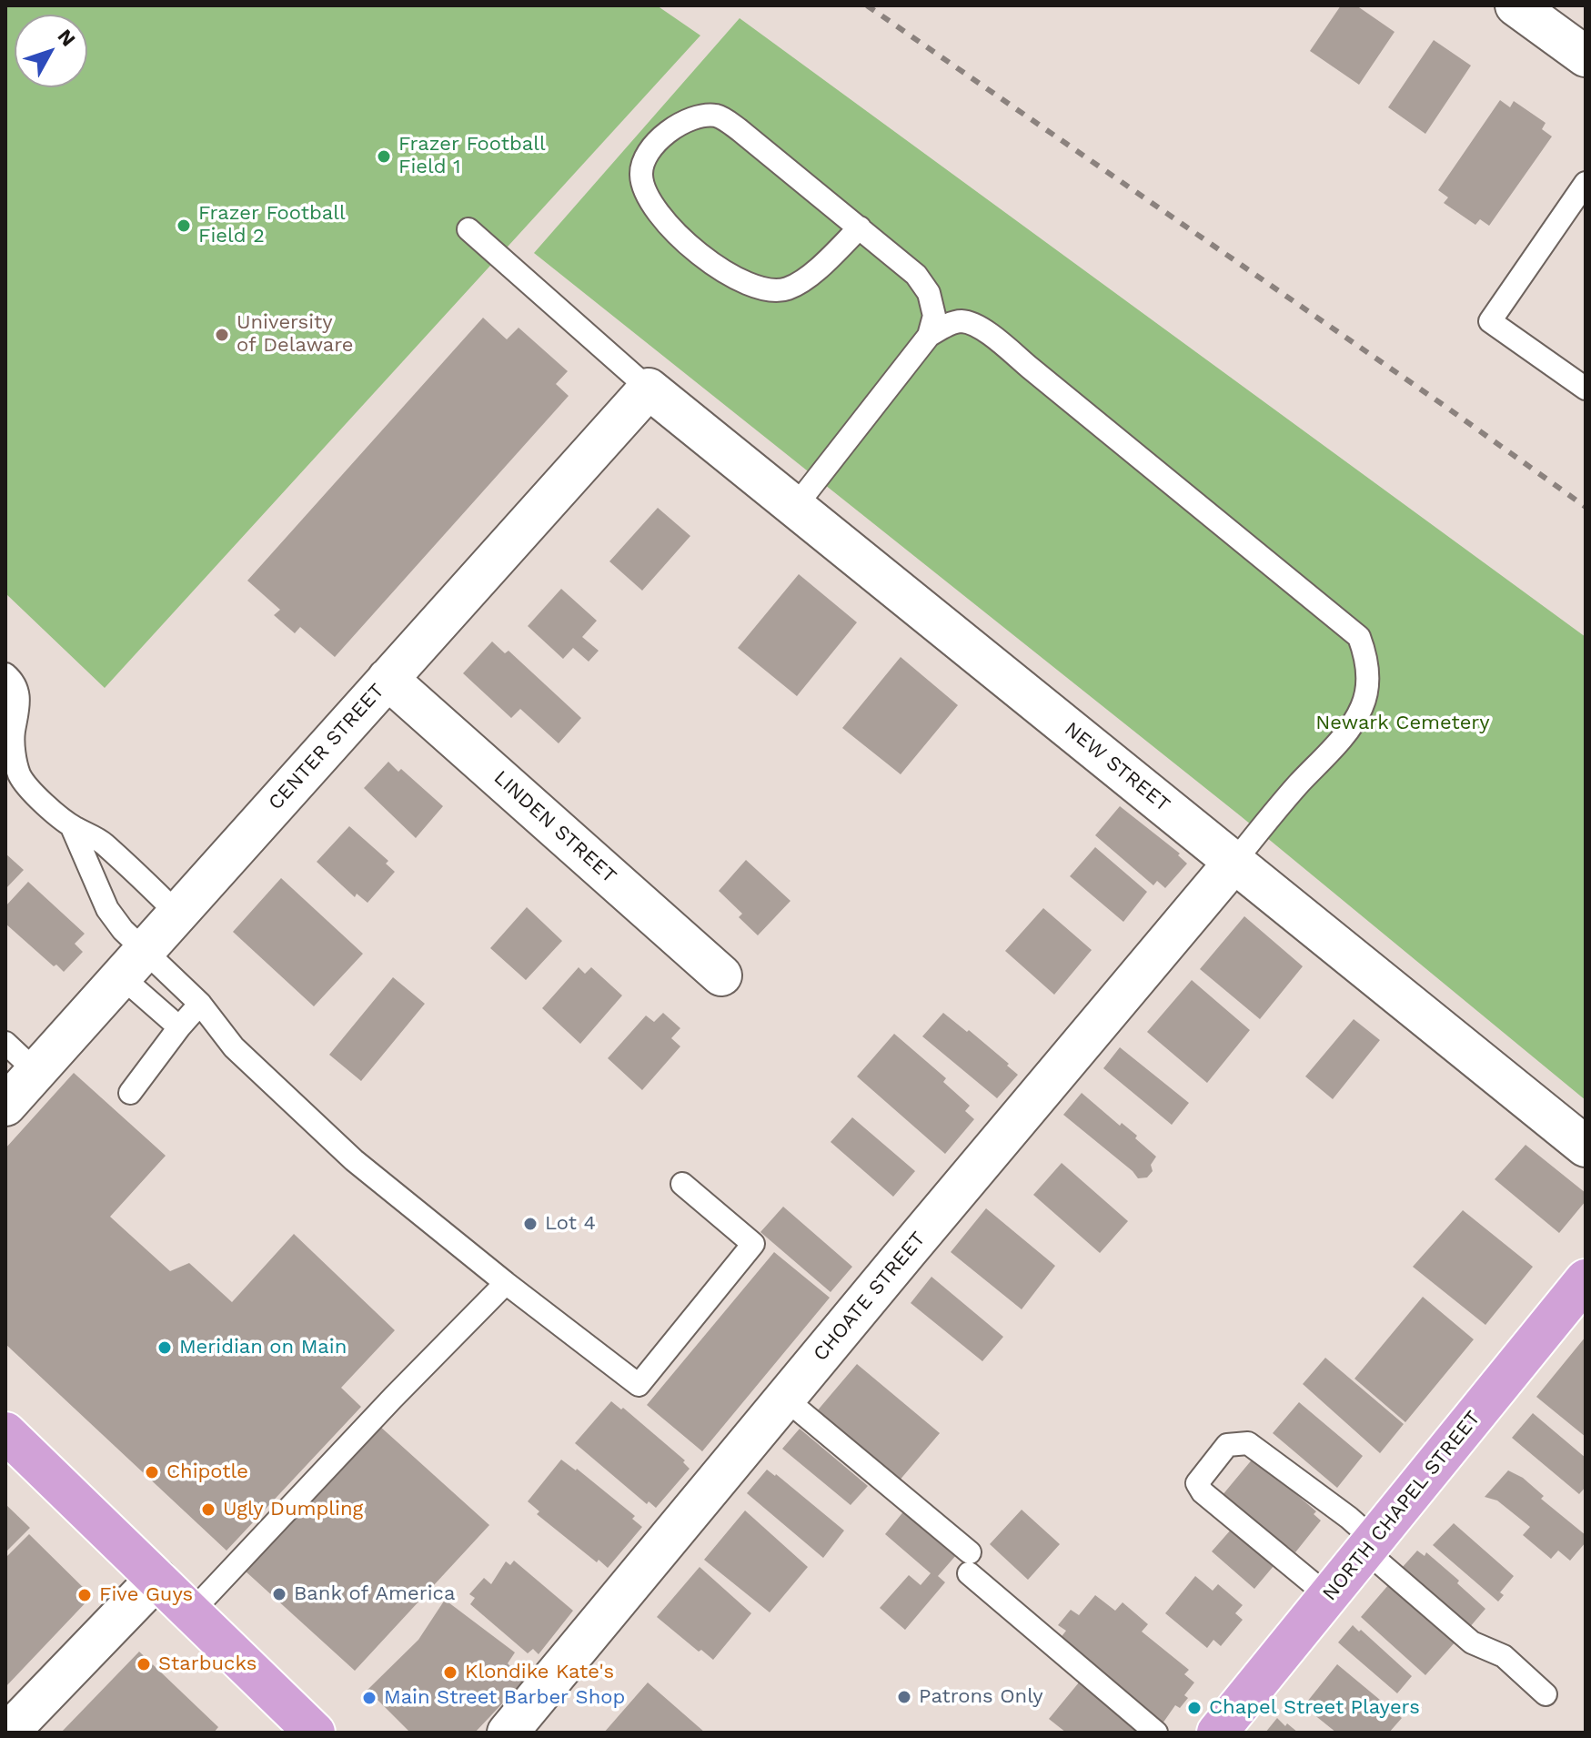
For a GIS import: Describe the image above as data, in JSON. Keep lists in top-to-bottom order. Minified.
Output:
{"streets":{"main road":["NORTH CHAPEL STREET"],"street":["CENTER STREET","NEW STREET","LINDEN STREET","CHOATE STREET"]},"crossings":[["CENTER STREET","NEW STREET"],["CENTER STREET","LINDEN STREET"],["NEW STREET","CHOATE STREET"]],"parks":["Newark Cemetery"],"places":["Frazer Football Field 1","Frazer Football Field 2","University of Delaware","Lot 4","Meridian on Main","Chipotle","Ugly Dumpling","Bank of America","Five Guys","Starbucks","Klondike Kate's","Patrons Only","Main Street Barber Shop","Chapel Street Players"],"north":"top right"}
